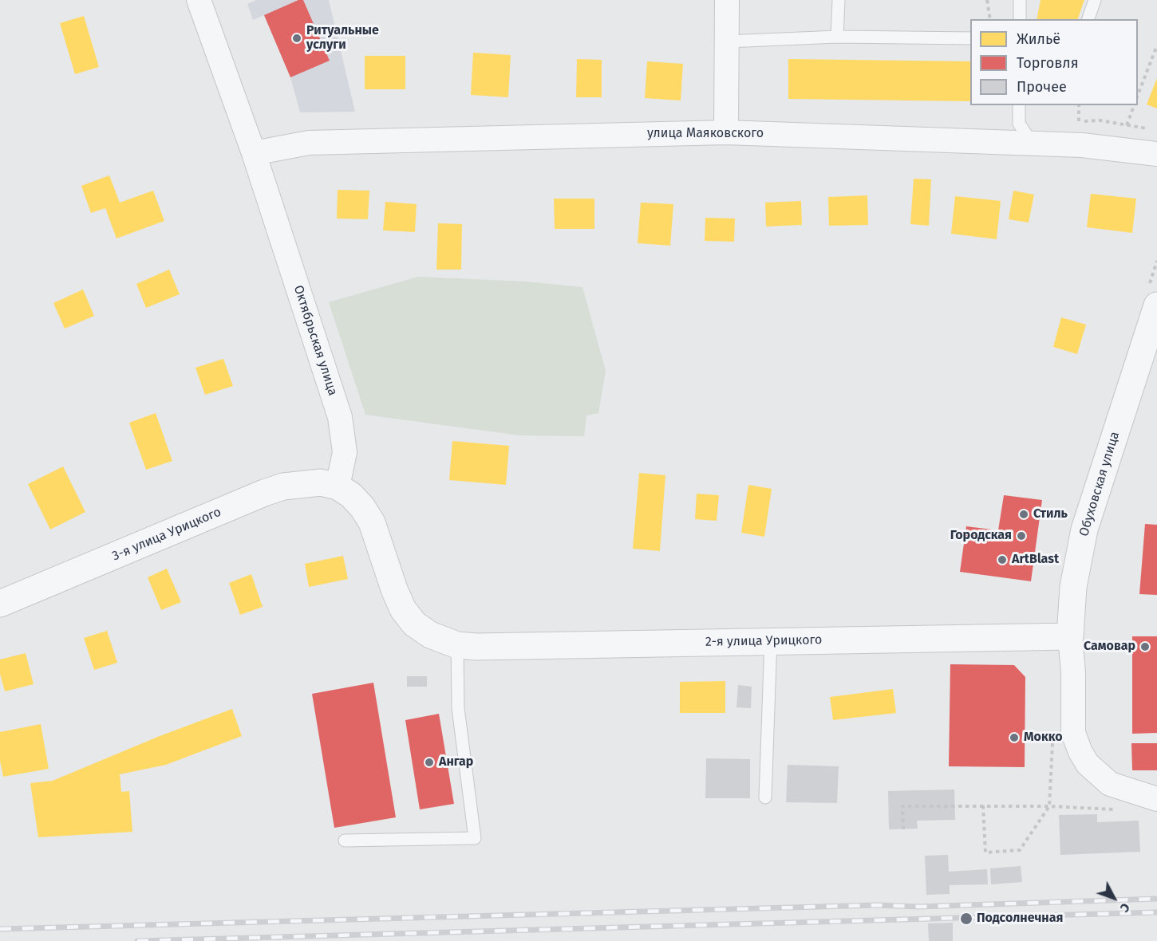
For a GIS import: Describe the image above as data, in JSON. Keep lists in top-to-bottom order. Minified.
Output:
{"streets":{"street":["улица Маяковского","Октябрьская улица","Обуховская улица","3-я улица Урицкого","2-я улица Урицкого"]},"crossings":[["улица Маяковского","Октябрьская улица"],["Октябрьская улица","3-я улица Урицкого"],["Обуховская улица","2-я улица Урицкого"]],"places":["Ритуальные услуги","Стиль","Городская","ArtBlast","Самовар","Мокко","Ангар","Подсолнечная"],"legend":["Жильё","Торговля","Прочее"],"north":"bottom right"}
